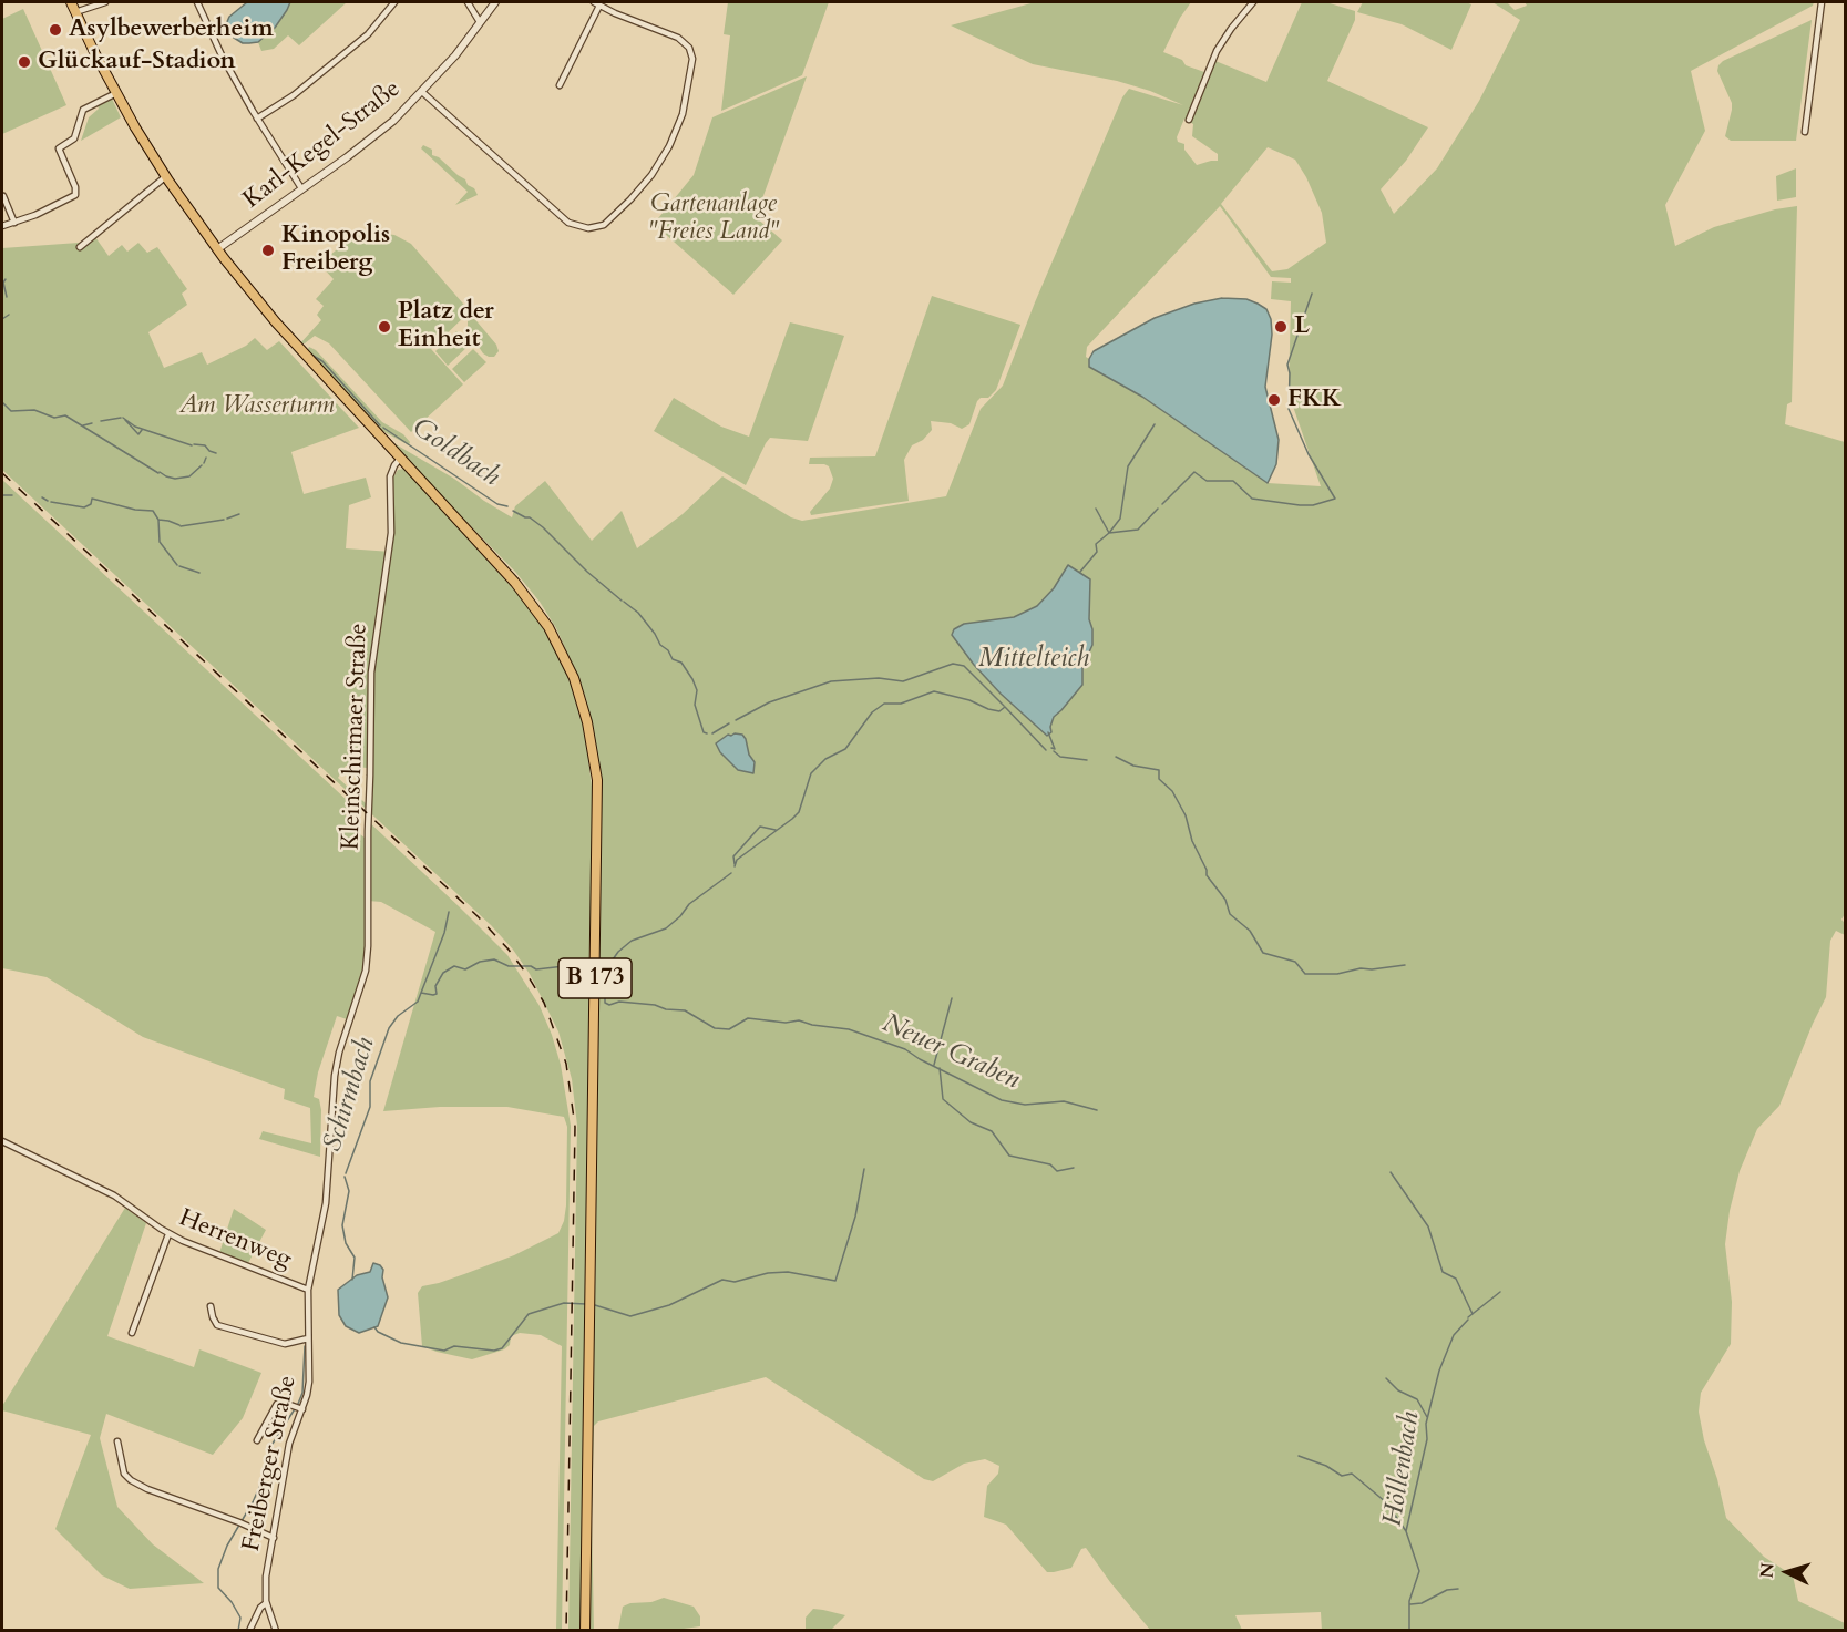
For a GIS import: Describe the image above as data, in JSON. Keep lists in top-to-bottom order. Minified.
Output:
{"streets":{"main road":["B 173"],"street":["Karl-Kegel-Straße","Kleinschirmaer Straße","Herrenweg","Freiberger Straße"]},"crossings":[["Karl-Kegel-Straße","B 173"],["Kleinschirmaer Straße","B 173"],["Kleinschirmaer Straße","Freiberger Straße"],["Herrenweg","Freiberger Straße"]],"water":["Goldbach","Mittelteich","Neuer Graben","Schirmbach","Höllenbach"],"parks":["Gartenanlage \"Freies Land\"","Am Wasserturm"],"places":["Asylbewerberheim","Glückauf-Stadion","Kinopolis Freiberg","Platz der Einheit","L","FKK"],"north":"left"}
